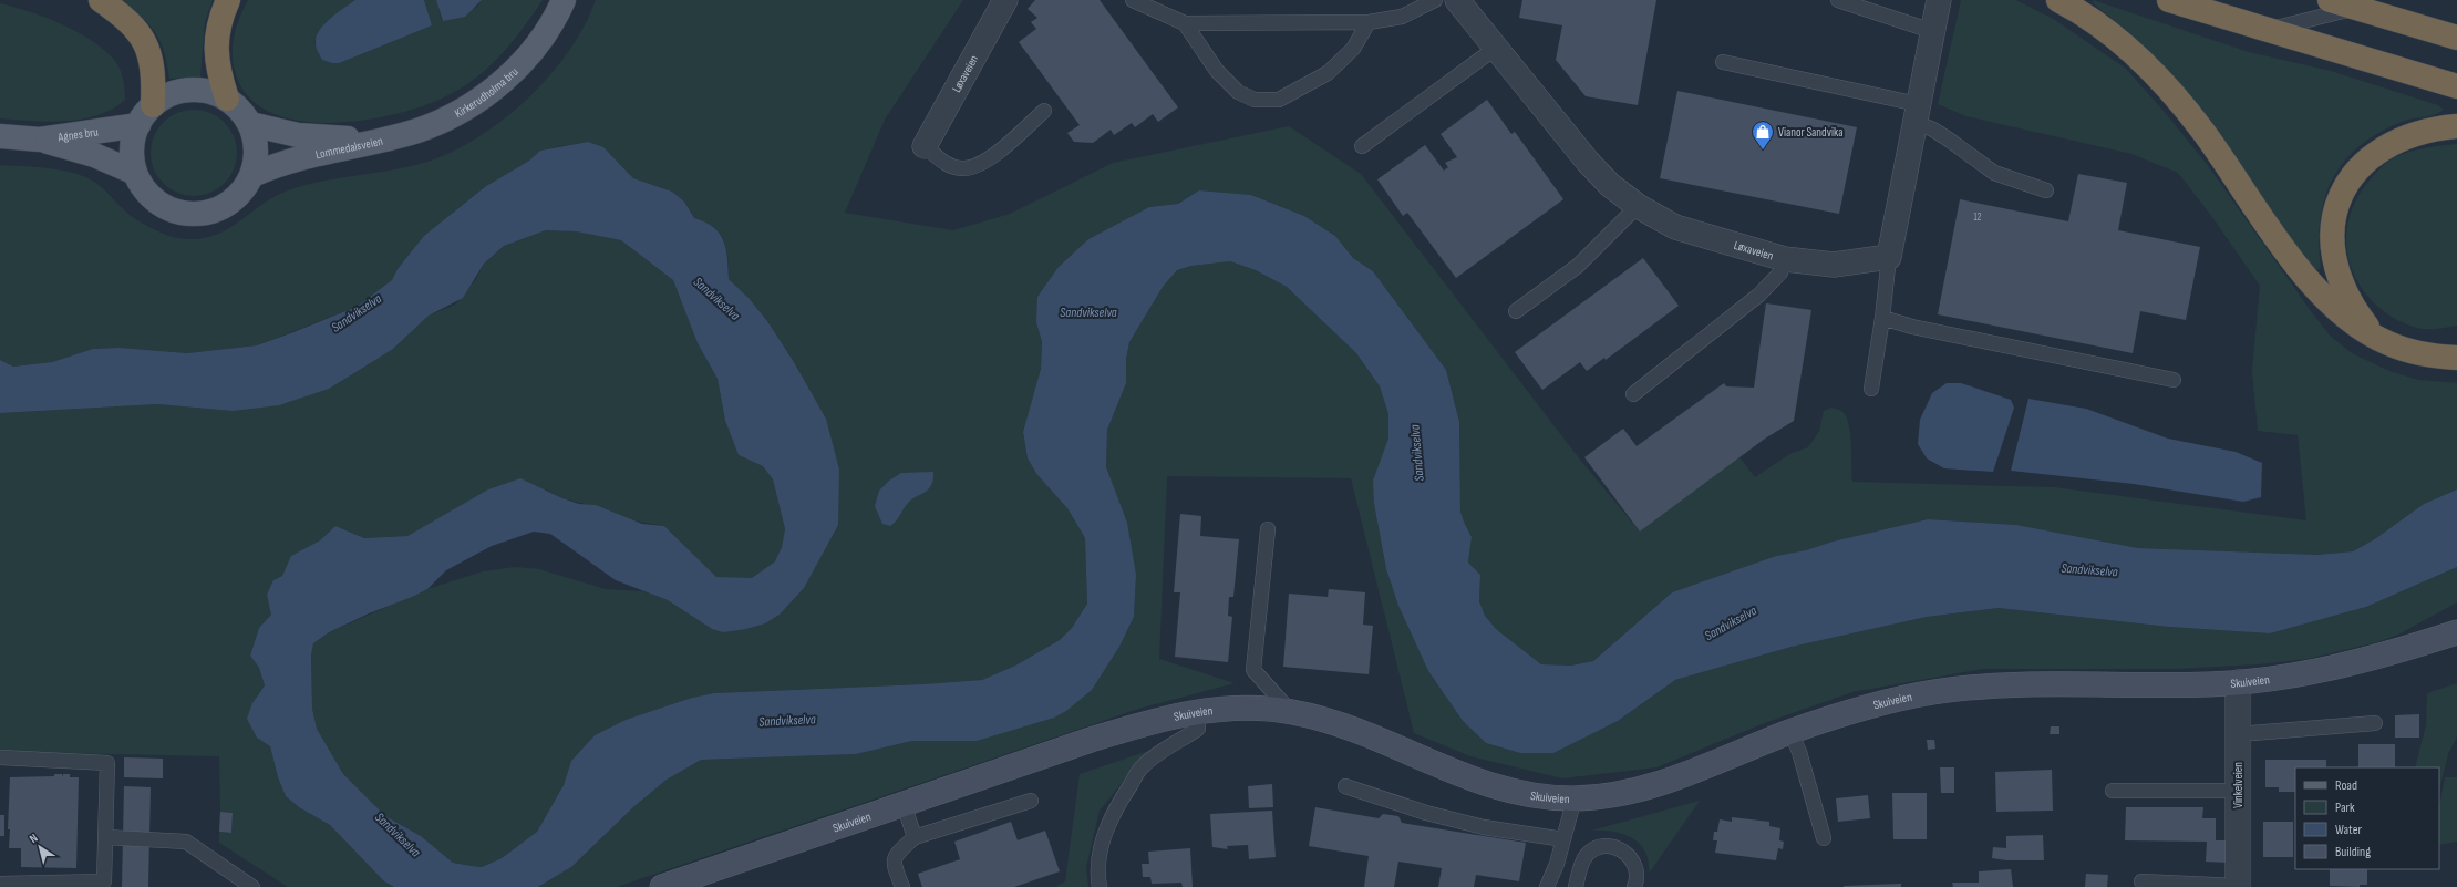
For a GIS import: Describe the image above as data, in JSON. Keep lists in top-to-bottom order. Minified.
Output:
{"streets":{"main road":["Kirkerudholma bru","Agnes bru","Lommedalsveien","Skuiveien"],"street":["Løxaveien","Vinkelveien"]},"crossings":[["Kirkerudholma bru","Lommedalsveien"],["Agnes bru","Lommedalsveien"],["Skuiveien","Vinkelveien"]],"water":["Sandvikselva"],"places":{"shop":["Vianor Sandvika"]},"house_numbers":["12"],"legend":["Road","Park","Water","Building"],"north":"top left"}
